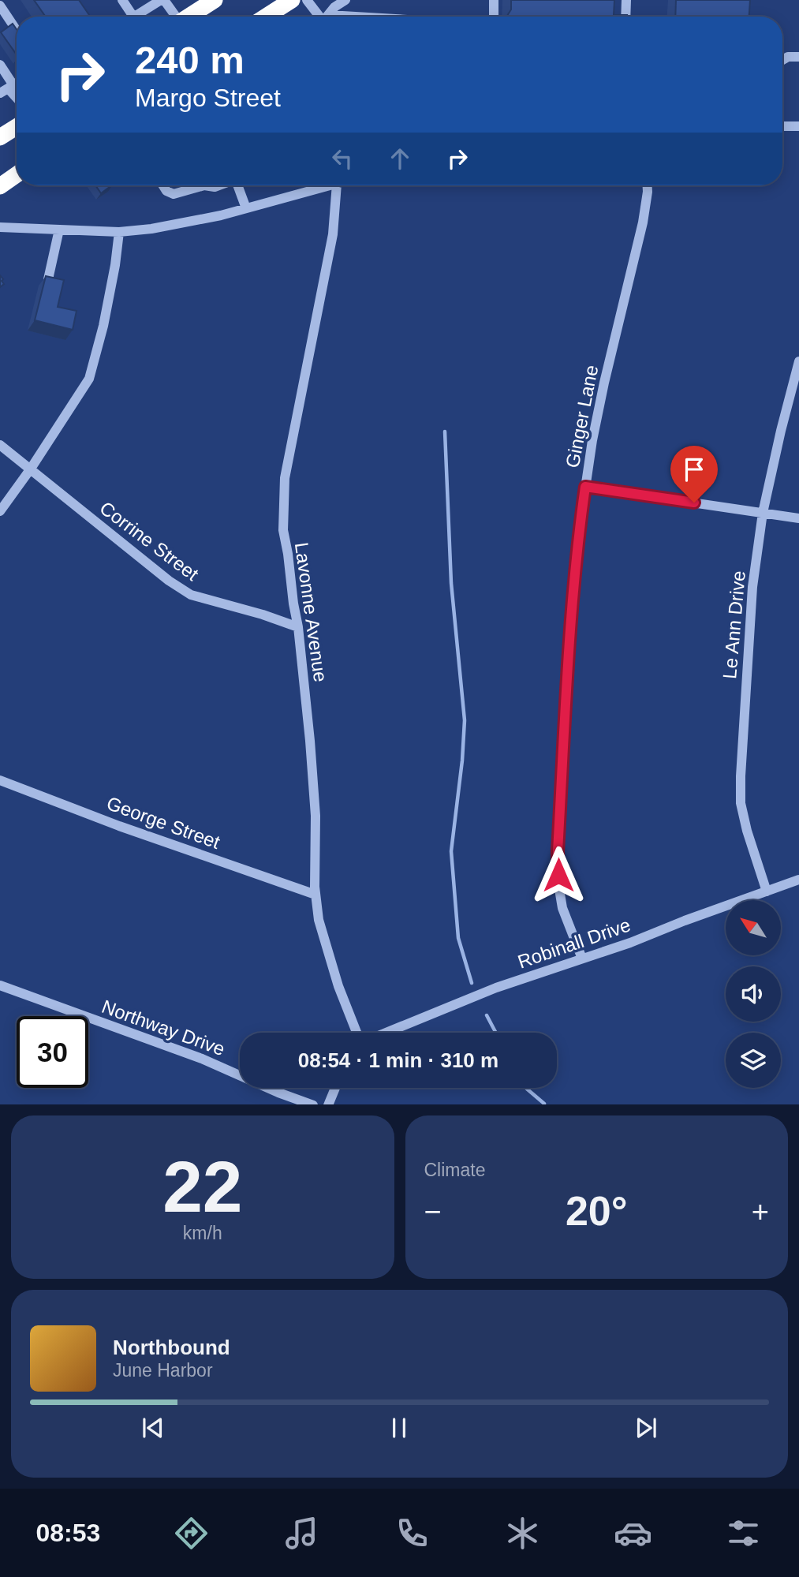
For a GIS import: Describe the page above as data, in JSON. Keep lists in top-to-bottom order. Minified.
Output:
{"streets":{"street":["Ginger Lane","Corrine Street","Lavonne Avenue","Le Ann Drive","George Street","Robinall Drive","Northway Drive"]},"crossings":[["Ginger Lane","Robinall Drive"],["Corrine Street","Lavonne Avenue"],["Lavonne Avenue","George Street"],["Le Ann Drive","Robinall Drive"]],"north":"top left","page":{"turn":["240 m","Margo Street"],"limit":"30","trip":"08:54 · 1 min · 310 m","tile":[["22","km/h"],"Climate"],"heat":["−","20°","+"],"song":["Northbound","June Harbor"],"tabs":"08:53"}}
